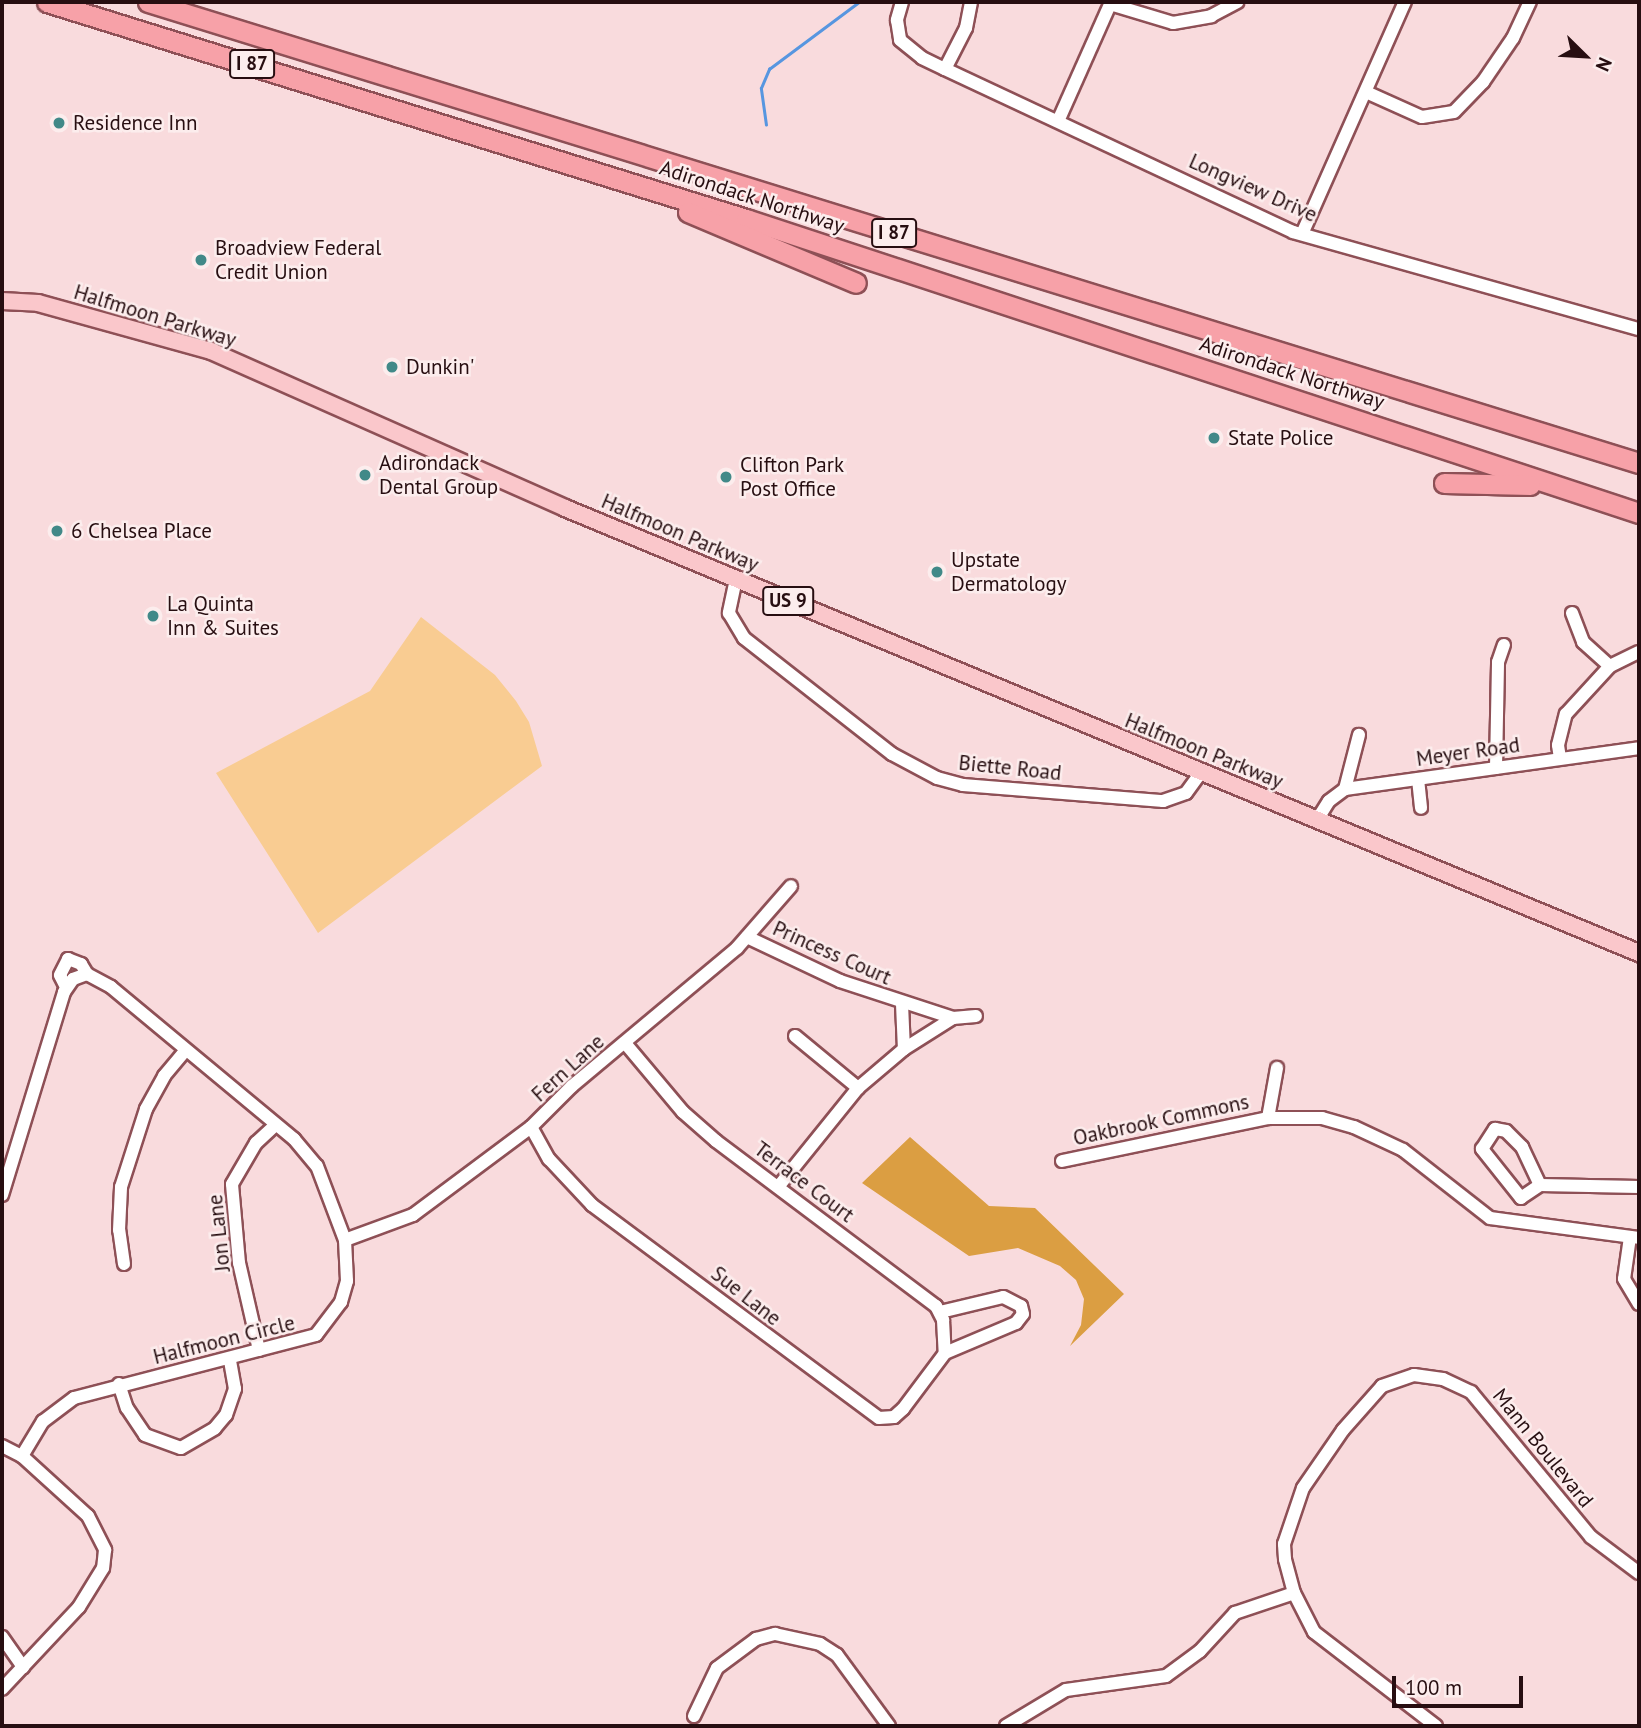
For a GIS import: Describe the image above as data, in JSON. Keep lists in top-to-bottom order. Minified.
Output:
{"streets":{"highway":["I 87","Adirondack Northway"],"main road":["Halfmoon Parkway","US 9"],"street":["Longview Drive","Meyer Road","Biette Road","Princess Court","Fern Lane","Oakbrook Commons","Terrace Court","Jon Lane","Sue Lane","Halfmoon Circle","Mann Boulevard"]},"crossings":[["Halfmoon Parkway","Biette Road"],["Princess Court","Fern Lane"],["Princess Court","Terrace Court"],["Fern Lane","Terrace Court"],["Fern Lane","Sue Lane"],["Fern Lane","Halfmoon Circle"],["Jon Lane","Halfmoon Circle"]],"places":["Residence Inn","Broadview Federal Credit Union","Dunkin'","State Police","Adirondack Dental Group","Clifton Park Post Office","6 Chelsea Place","Upstate Dermatology","La Quinta Inn & Suites"],"scale_bar":"100 m","north":"bottom right"}
